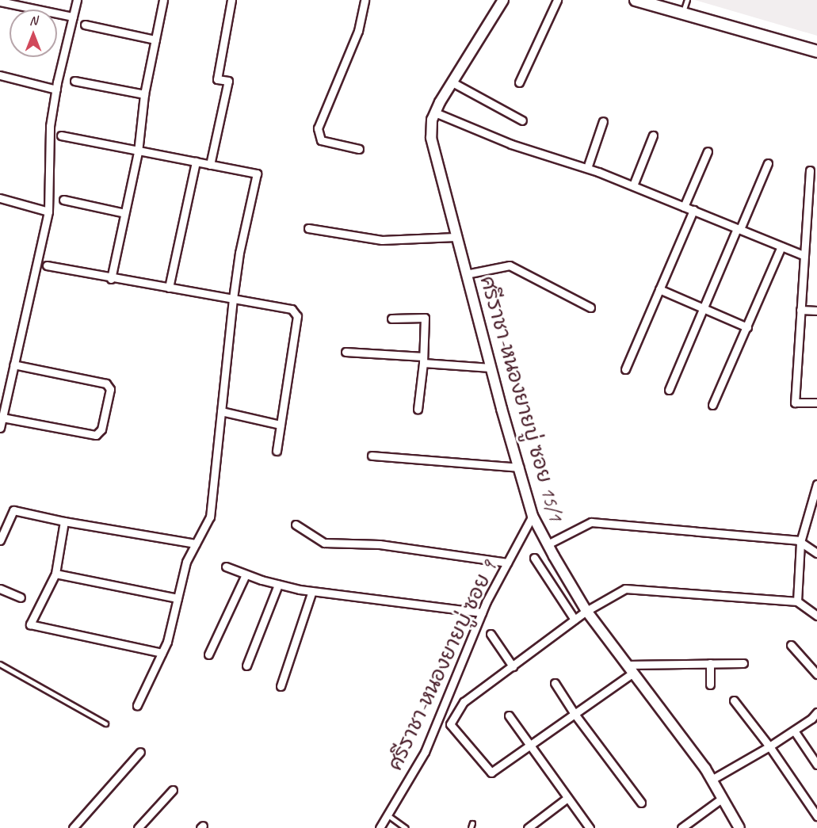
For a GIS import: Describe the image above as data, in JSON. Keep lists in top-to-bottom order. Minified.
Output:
{"streets":{"street":["ศรีราชา-หนองยายบู่ ซอย 15/1","ศรีราชา-หนองยายบู่ ซอย 9"]},"crossings":[["ศรีราชา-หนองยายบู่ ซอย 15/1","ศรีราชา-หนองยายบู่ ซอย 9"]],"north":"top"}
